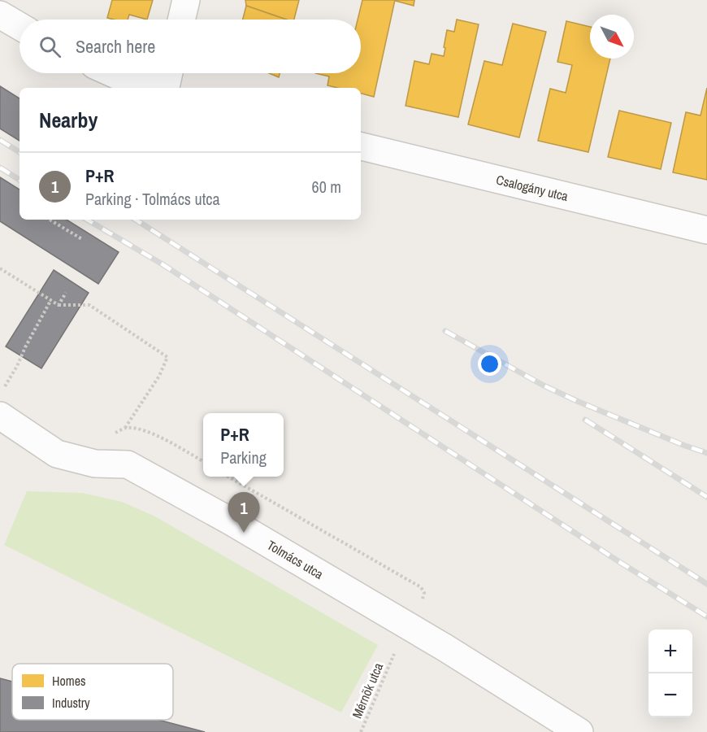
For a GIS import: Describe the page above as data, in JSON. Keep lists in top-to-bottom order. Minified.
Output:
{"streets":{"street":["Csalogány utca","Tolmács utca"],"path":["Mérnök utca"]},"legend":["Homes","Industry"],"north":"bottom right","page":{"search":"Search here","heading":"Nearby","list":[{"mark":"1","name":"P+R","note":"Parking · Tolmács utca","value":"60 m"}],"popup":["P+R","Parking"],"pins":"1","map_buttons":["+","−"]}}
